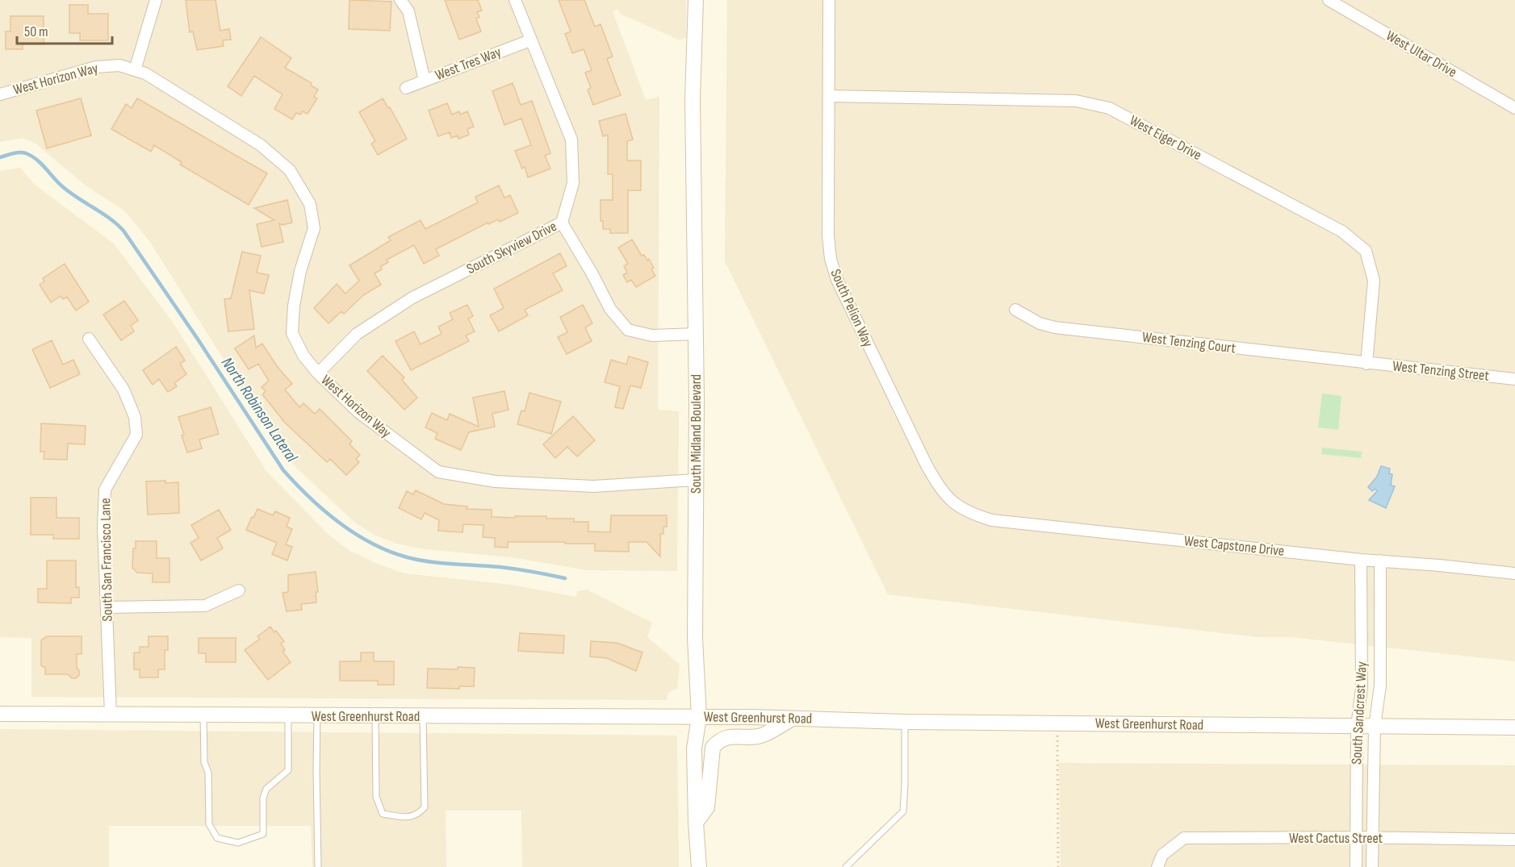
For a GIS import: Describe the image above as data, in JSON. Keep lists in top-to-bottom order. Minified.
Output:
{"streets":{"main road":["South Midland Boulevard","West Greenhurst Road"],"street":["West Ultar Drive","West Tres Way","West Horizon Way","West Eiger Drive","South Skyview Drive","South Pelion Way","West Tenzing Court","West Tenzing Street","West Capstone Drive","South San Francisco Lane","South Sandcrest Way","West Cactus Street"]},"crossings":[["West Tres Way","South Skyview Drive"],["West Horizon Way","South Skyview Drive"],["West Horizon Way","South Midland Boulevard"],["West Eiger Drive","South Pelion Way"],["West Eiger Drive","West Tenzing Court"],["West Eiger Drive","West Tenzing Street"],["South Pelion Way","West Capstone Drive"],["West Tenzing Court","West Tenzing Street"],["South Midland Boulevard","West Greenhurst Road"],["West Capstone Drive","South Sandcrest Way"],["South San Francisco Lane","West Greenhurst Road"],["South Sandcrest Way","West Greenhurst Road"],["South Sandcrest Way","West Cactus Street"]],"water":["North Robinson Lateral"],"scale_bar":"50 m"}
